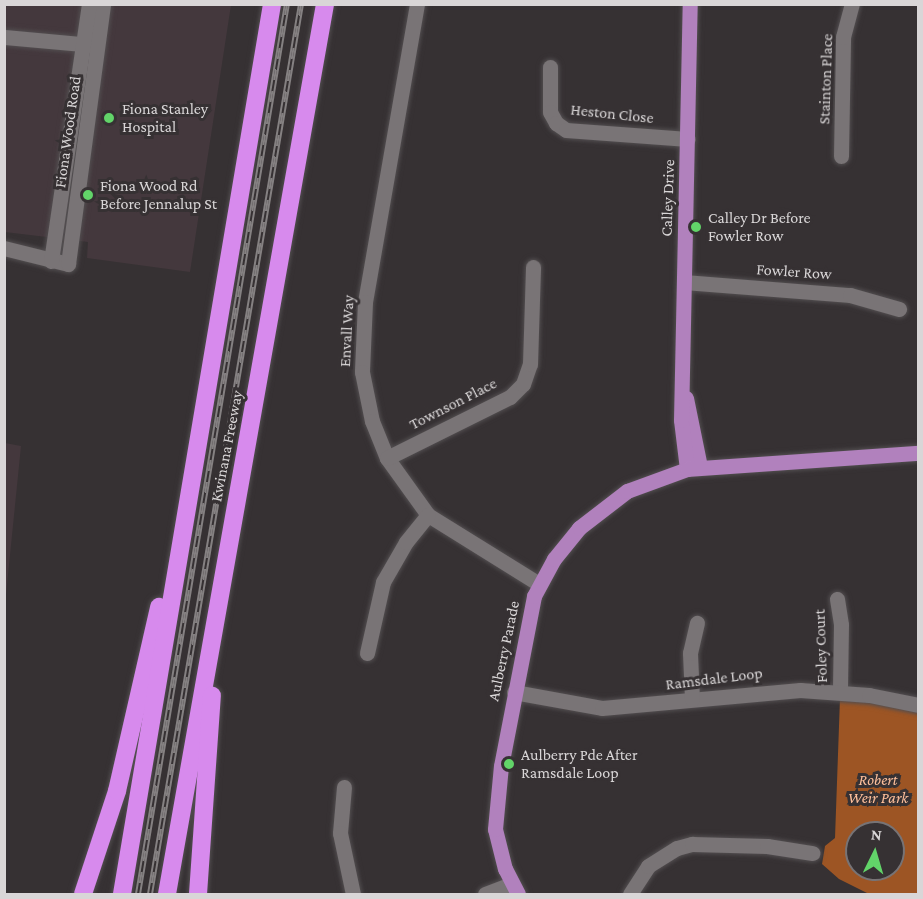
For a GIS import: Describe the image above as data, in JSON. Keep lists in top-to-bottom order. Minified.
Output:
{"streets":{"highway":["Kwinana Freeway"],"main road":["Calley Drive","Aulberry Parade"],"street":["Stainton Place","Heston Close","Fiona Wood Road","Fowler Row","Envall Way","Townson Place","Foley Court","Ramsdale Loop"]},"crossings":[["Heston Close","Calley Drive"],["Calley Drive","Fowler Row"],["Calley Drive","Aulberry Parade"],["Envall Way","Townson Place"],["Envall Way","Aulberry Parade"],["Foley Court","Ramsdale Loop"],["Aulberry Parade","Ramsdale Loop"]],"parks":["Robert Weir Park"],"places":["Fiona Stanley Hospital","Fiona Wood Rd Before Jennalup St","Calley Dr Before Fowler Row","Aulberry Pde After Ramsdale Loop"],"north":"top"}
